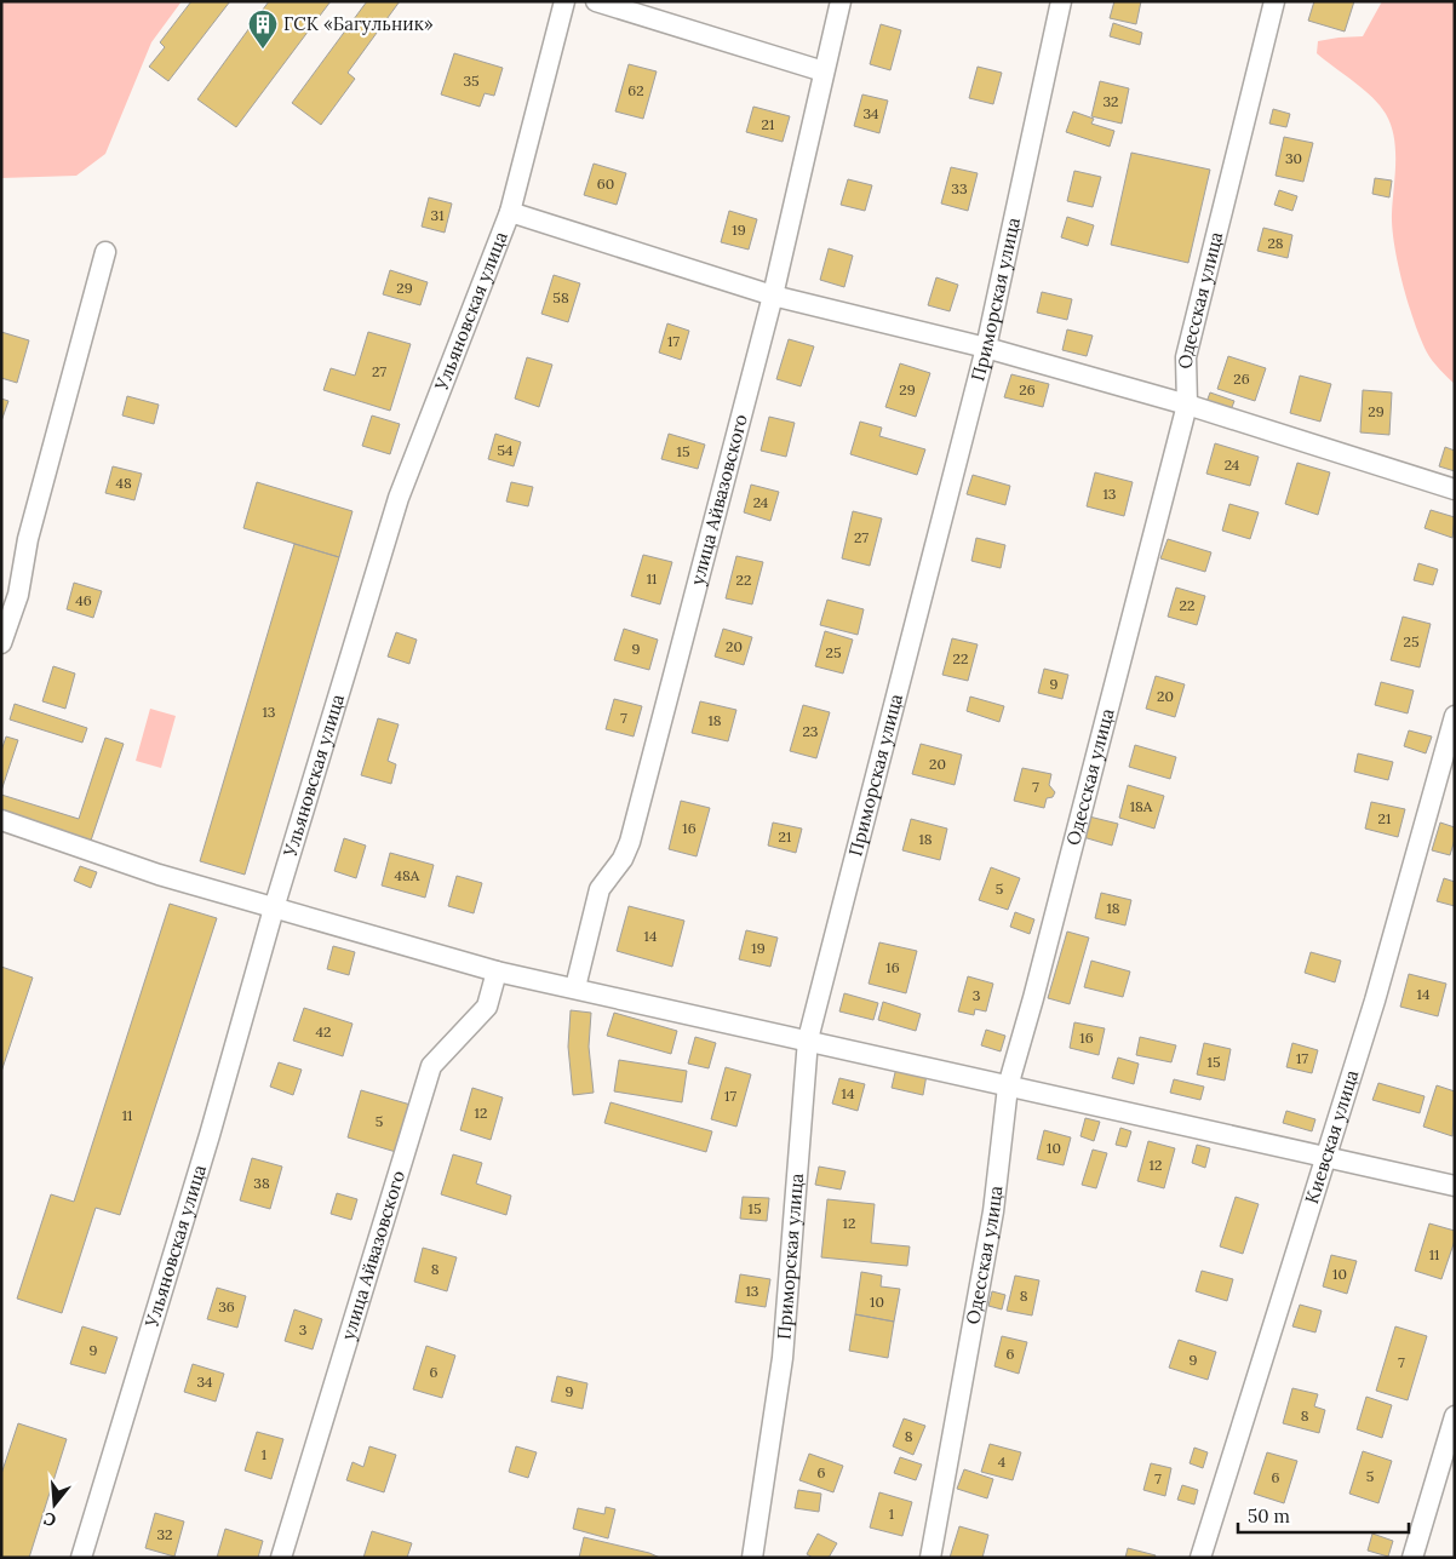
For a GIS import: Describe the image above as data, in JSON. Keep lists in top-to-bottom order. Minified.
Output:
{"streets":{"street":["Приморская улица","Одесская улица","Ульяновская улица","улица Айвазовского","Киевская улица"]},"places":{"building":["ГСК «Багульник»"]},"house_numbers":["35","62","32","34","21","30","60","33","31","19","28","29","58","17","27","26","29","26","29","54","15","24","48","13","24","27","11","22","46","22","25","20","9","25","22","9","20","13","7","18","23","20","7","18А","21","16","21","18","48А","5","18","14","19","16","14","3","42","16","17","15","14","17","12","11","5","10","12","38","15","12","11","8","10","13","8","10","36","3","9","6","9","7","6","34","9","8","8","1","4","6","5","6","7","1","32"],"scale_bar":"50 m","north":"bottom"}
